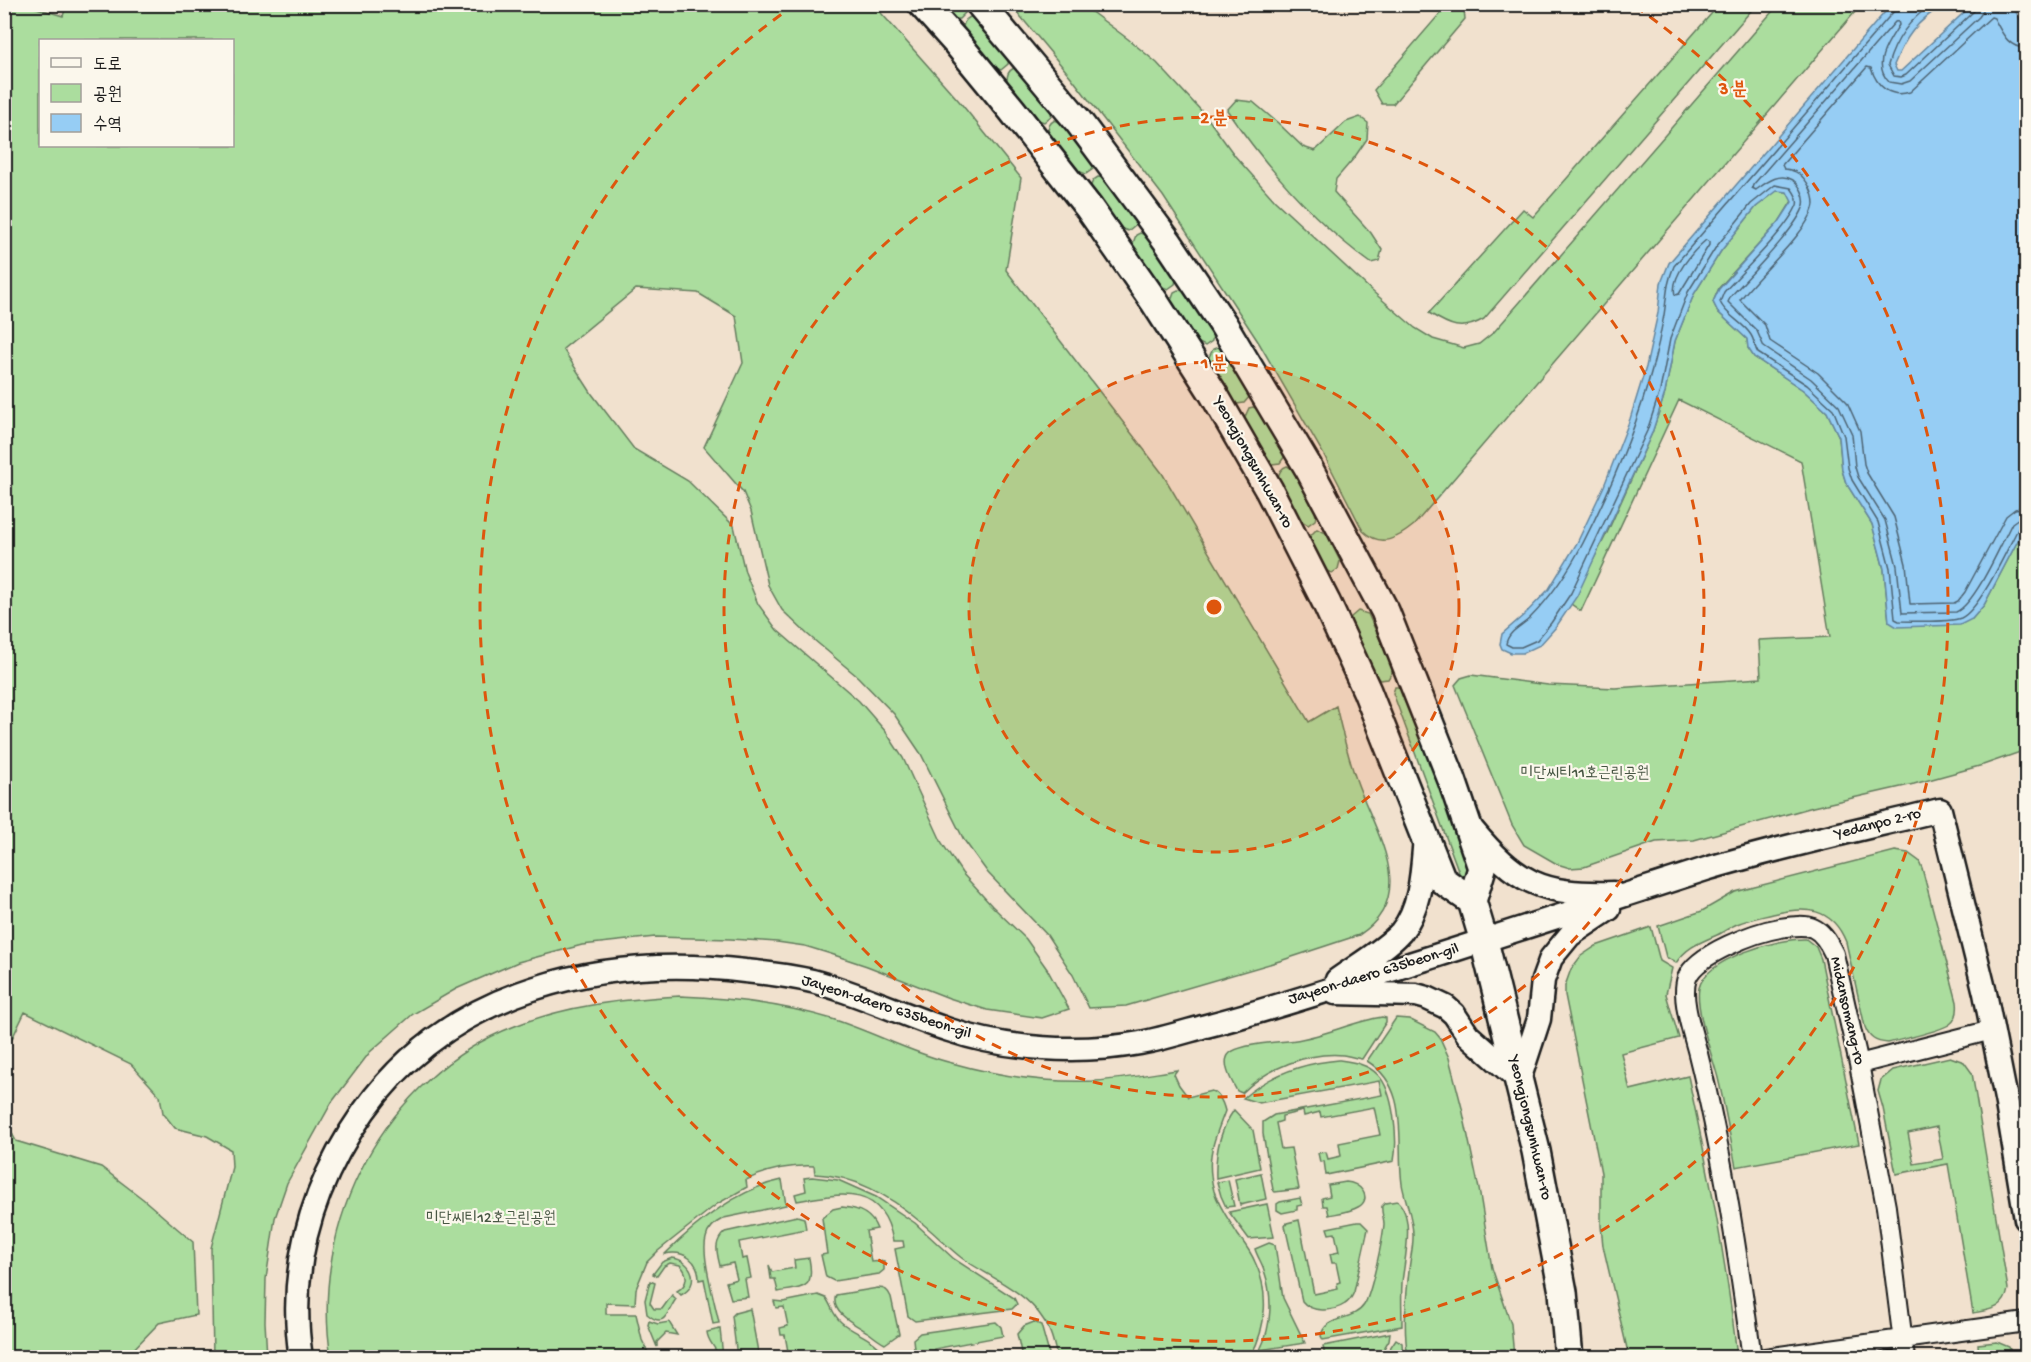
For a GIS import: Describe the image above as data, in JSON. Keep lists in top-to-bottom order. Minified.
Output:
{"streets":{"main road":["Yeongjongsunhwan-ro"],"street":["Yedanpo 2-ro","Jayeon-daero 635beon-gil","Midansomang-ro"]},"crossings":[["Yeongjongsunhwan-ro","Yedanpo 2-ro"],["Yeongjongsunhwan-ro","Jayeon-daero 635beon-gil"],["Yedanpo 2-ro","Jayeon-daero 635beon-gil"]],"parks":["미단씨티11호근린공원","미단씨티12호근린공원"],"legend":["도로","공원","수역"],"rings":["3 분","2 분","1 분"]}
